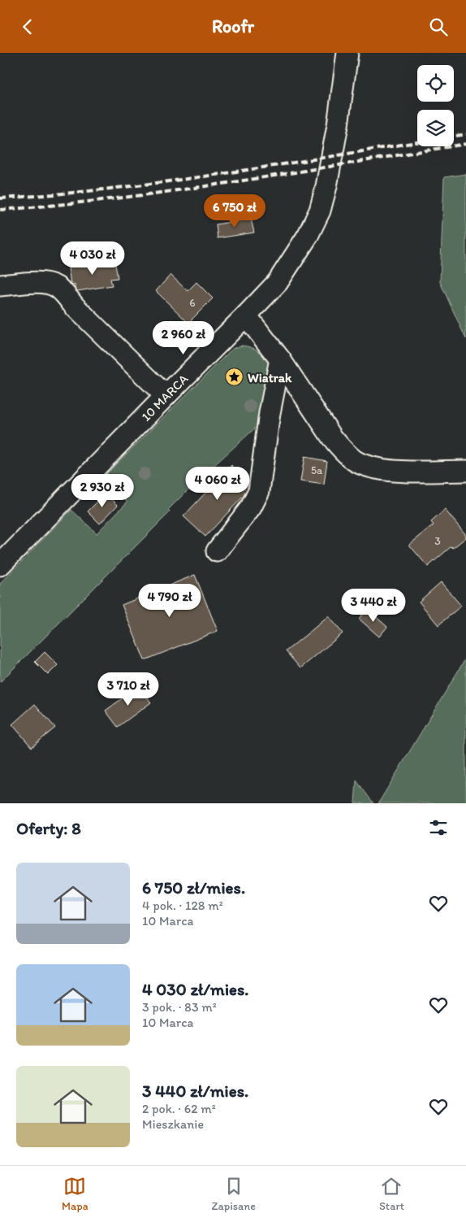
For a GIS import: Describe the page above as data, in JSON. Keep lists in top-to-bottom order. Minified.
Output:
{"streets":{"street":["10 MARCA"]},"places":{"place":["Wiatrak"]},"house_numbers":["6","5a","3"],"page":{"header":"Roofr","price":["6 750 zł","4 030 zł","2 960 zł","4 060 zł","2 930 zł","4 790 zł","3 440 zł","3 710 zł"],"heading":"Oferty: 8","list":[{"name":"6 750 zł/mies.","note":"4 pok. · 128 m² · 10 Marca"},{"name":"4 030 zł/mies.","note":"3 pok. · 83 m² · 10 Marca"},{"name":"3 440 zł/mies.","note":"2 pok. · 62 m² · Mieszkanie"}],"tabs":["Mapa","Zapisane","Start"]}}
